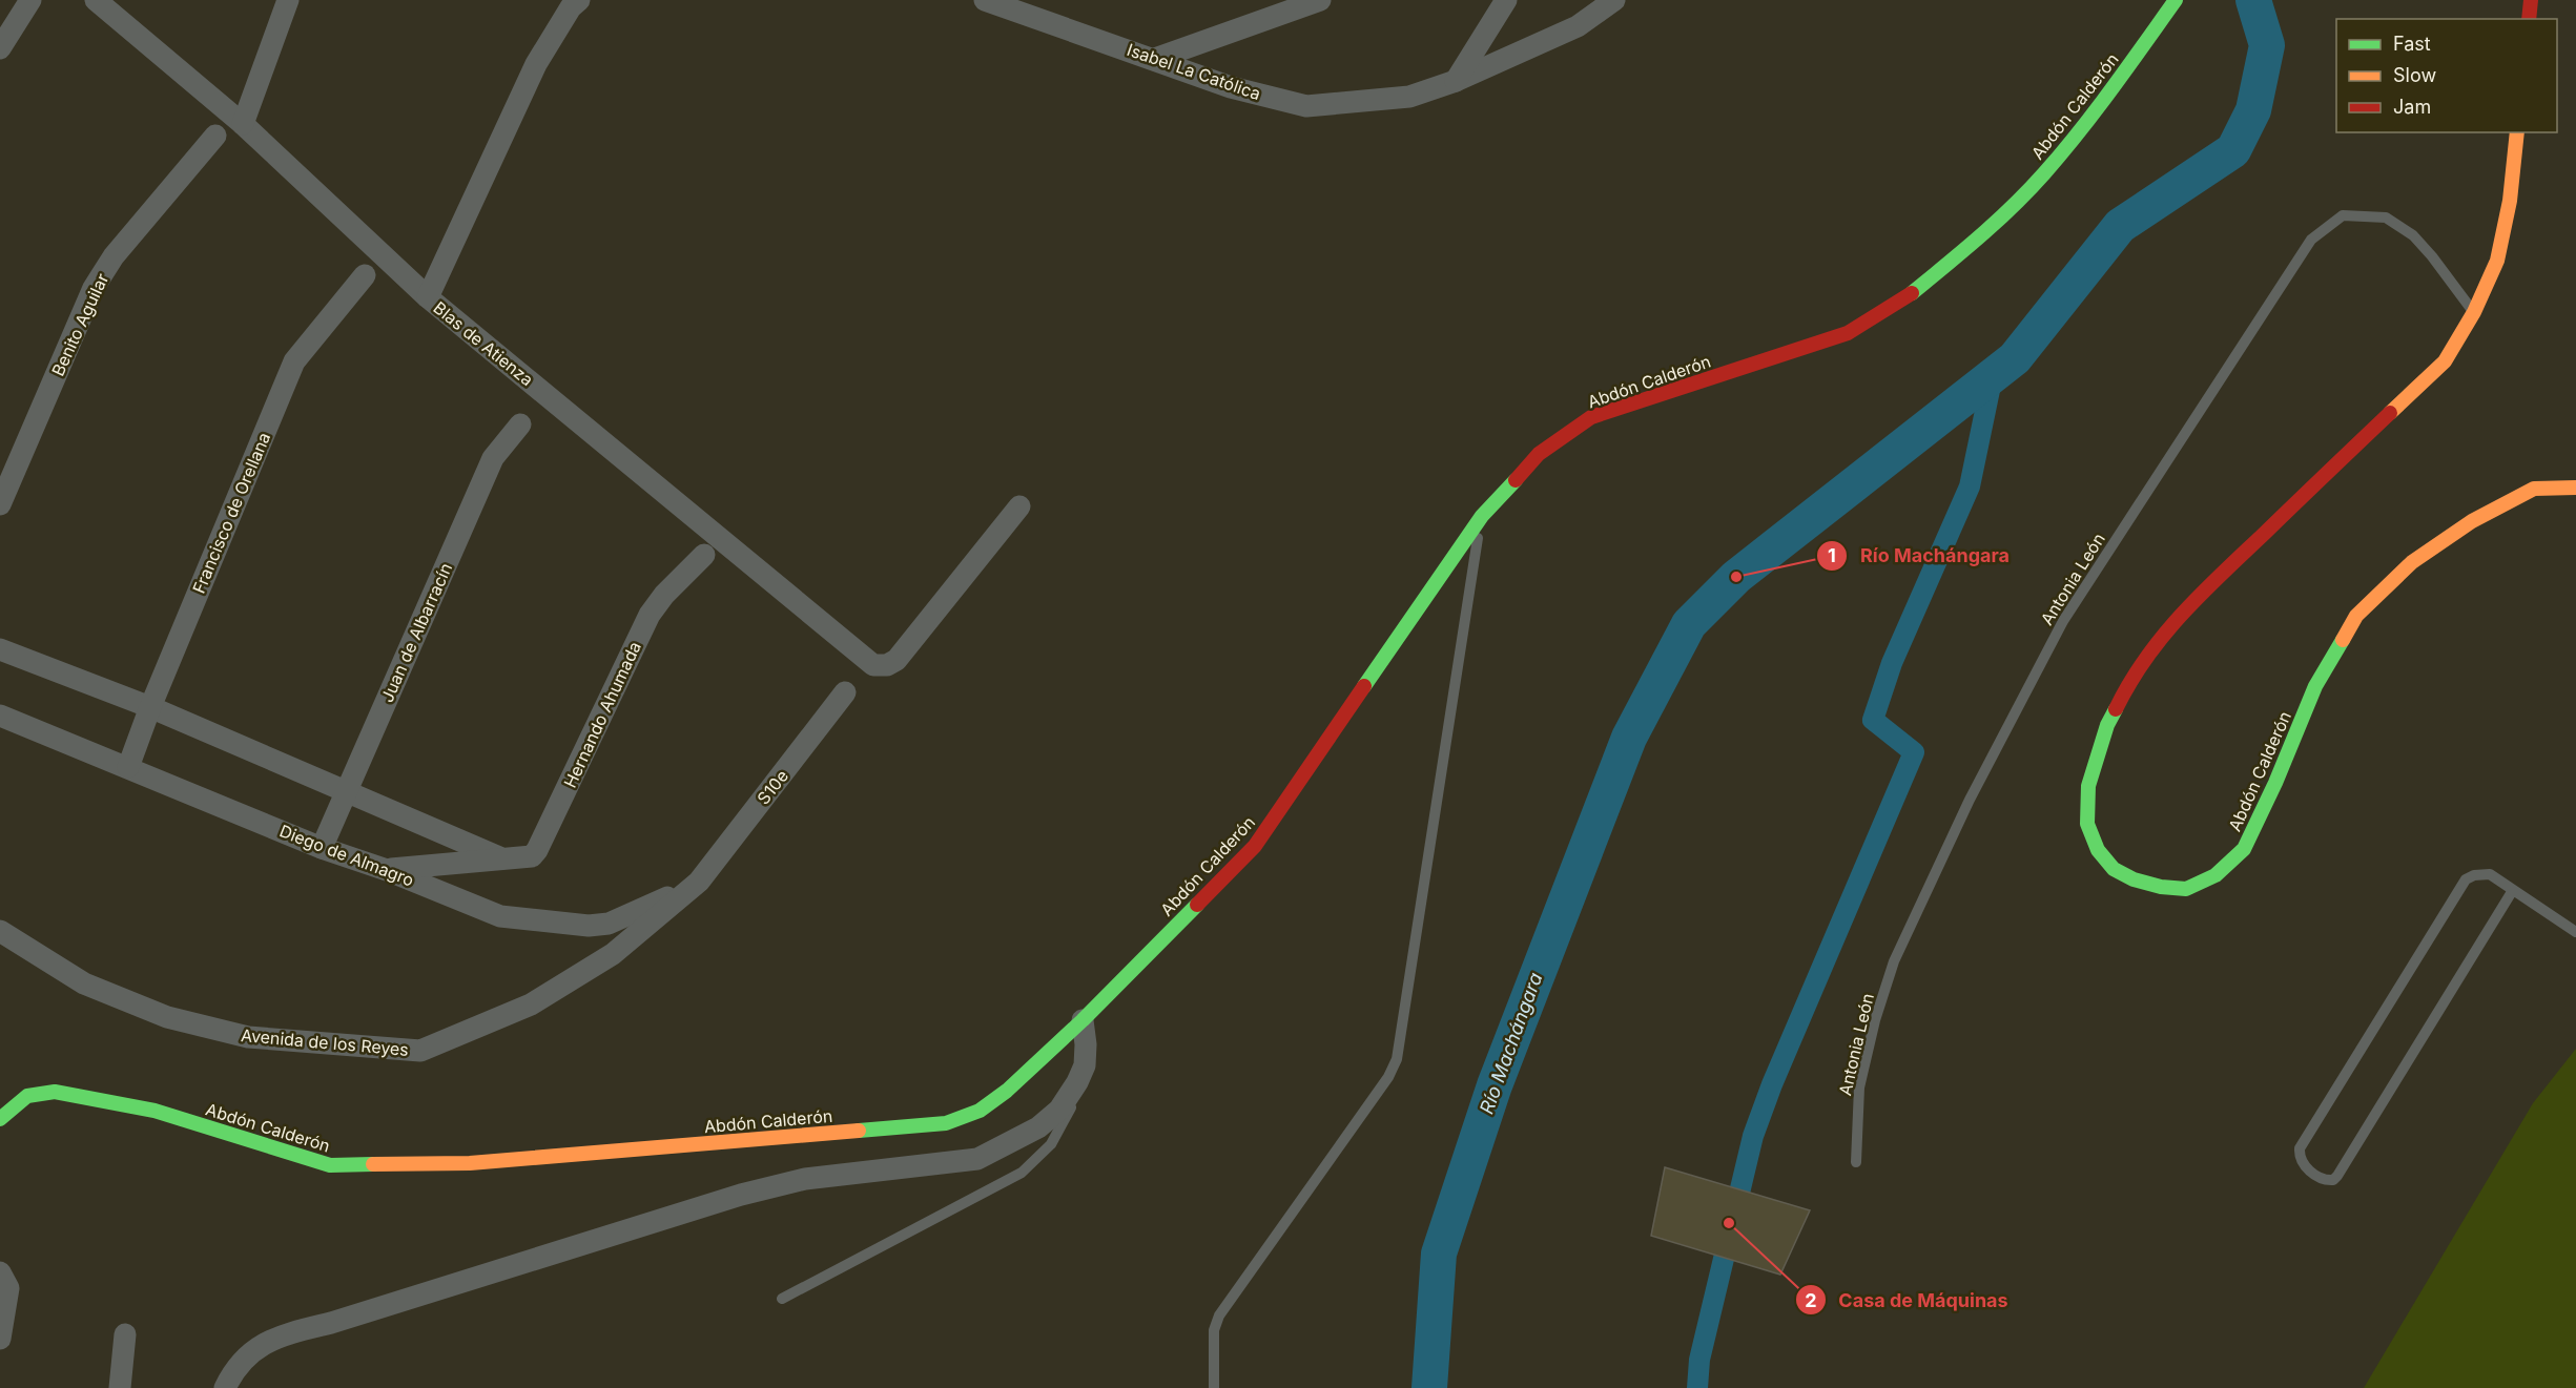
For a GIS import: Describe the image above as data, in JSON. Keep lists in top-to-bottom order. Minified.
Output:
{"streets":{"street":["Isabel La Católica","Abdón Calderón","Benito Aguilar","Blas de Atienza","Francisco de Orellana","Juan de Albarracín","Hernando Ahumada","S10e","Diego de Almagro","Avenida de los Reyes"],"lane":["Antonia León"]},"crossings":[["Abdón Calderón","Antonia León"],["Francisco de Orellana","Diego de Almagro"],["Juan de Albarracín","Diego de Almagro"],["Hernando Ahumada","Diego de Almagro"],["S10e","Diego de Almagro"],["S10e","Avenida de los Reyes"],["Diego de Almagro","Avenida de los Reyes"]],"water":["Río Machángara"],"places":["Río Machángara","Casa de Máquinas"],"legend":["Fast","Slow","Jam"]}
